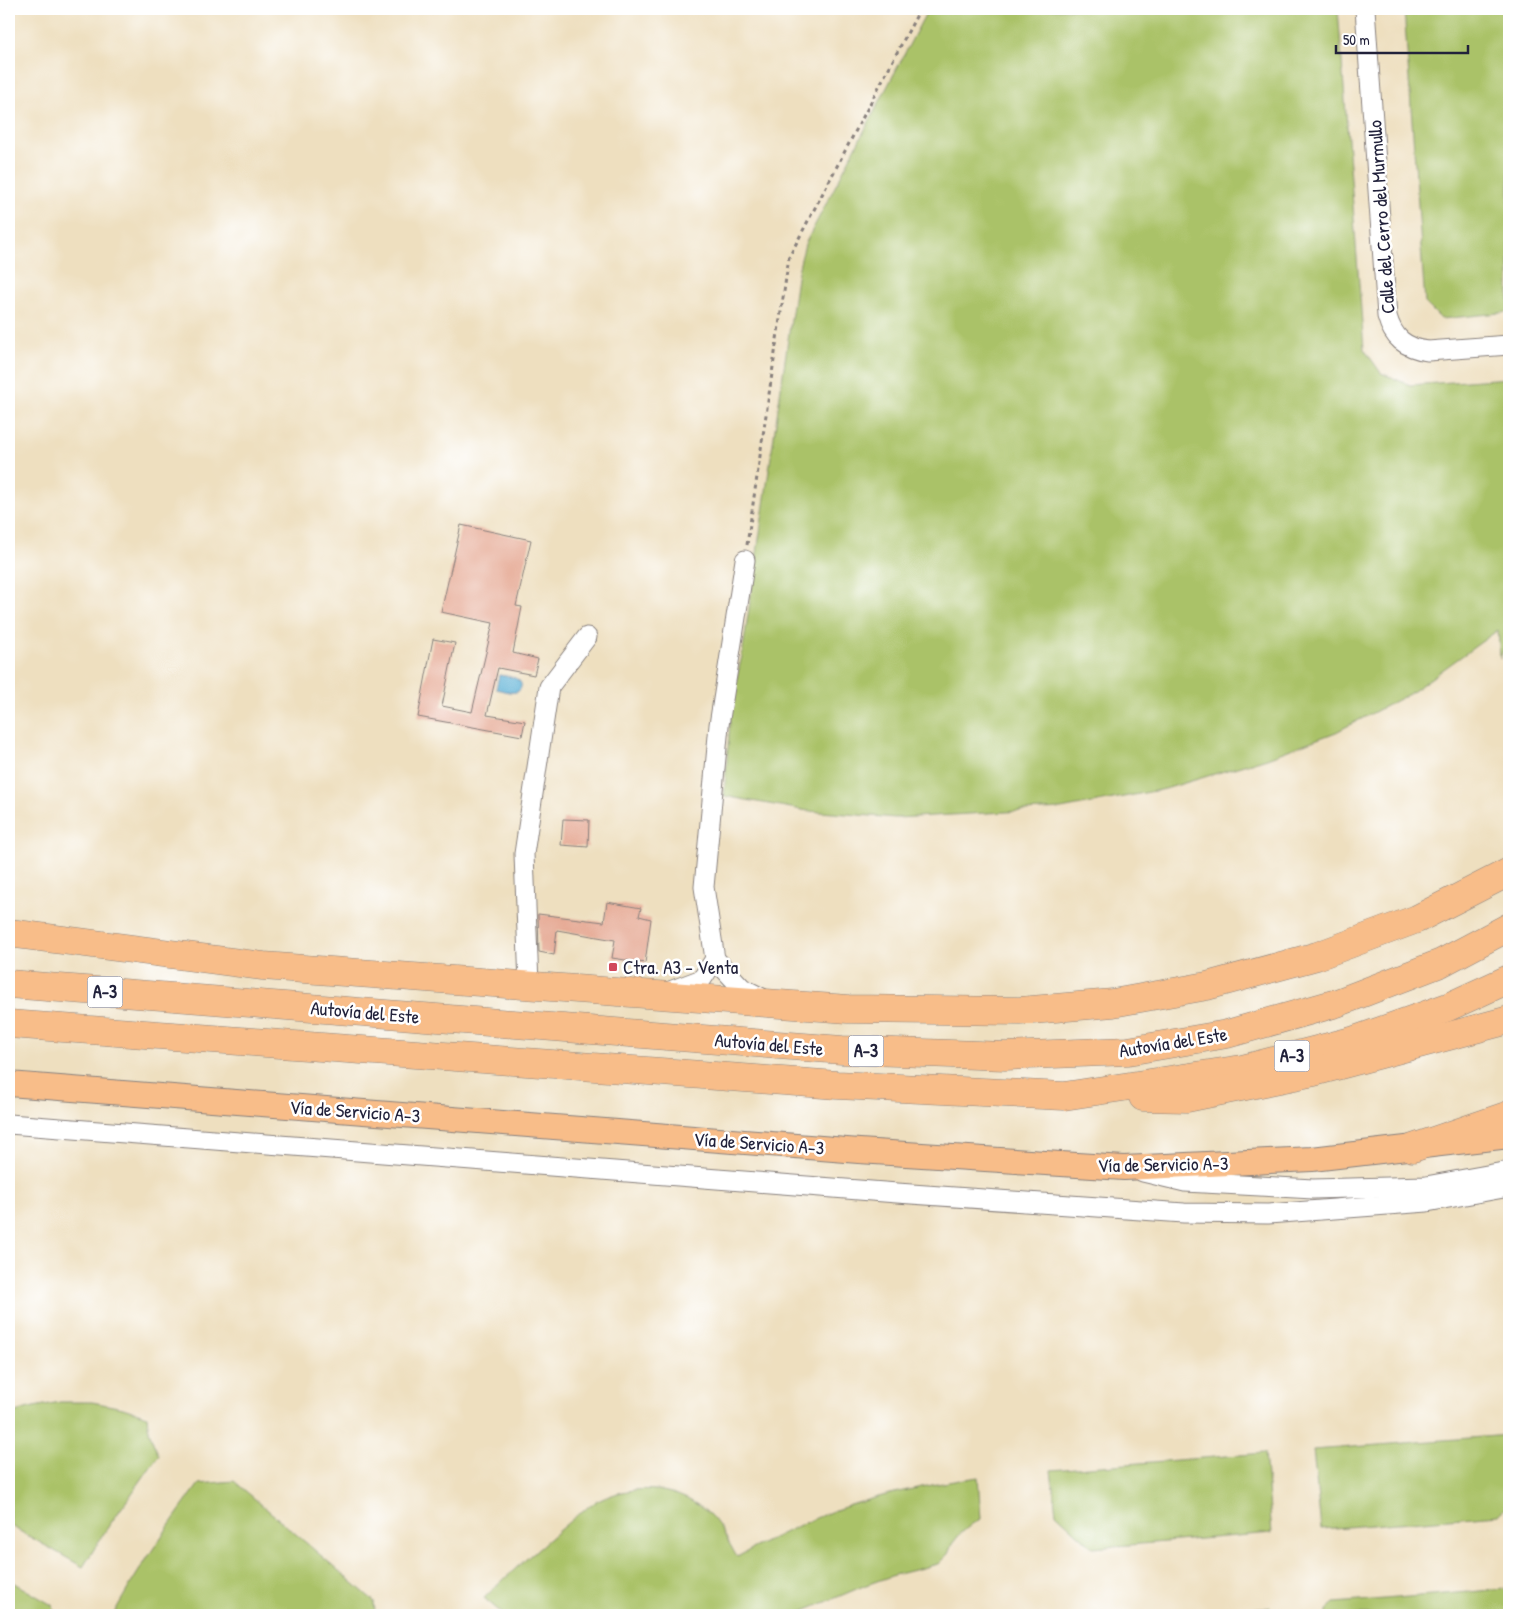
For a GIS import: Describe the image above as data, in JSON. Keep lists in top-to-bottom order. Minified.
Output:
{"streets":{"highway":["A-3","Autovía del Este"],"main road":["Vía de Servicio A-3"],"street":["Calle del Cerro del Murmullo"]},"places":{"transit":["Ctra. A3 - Venta"]},"scale_bar":"50 m"}
